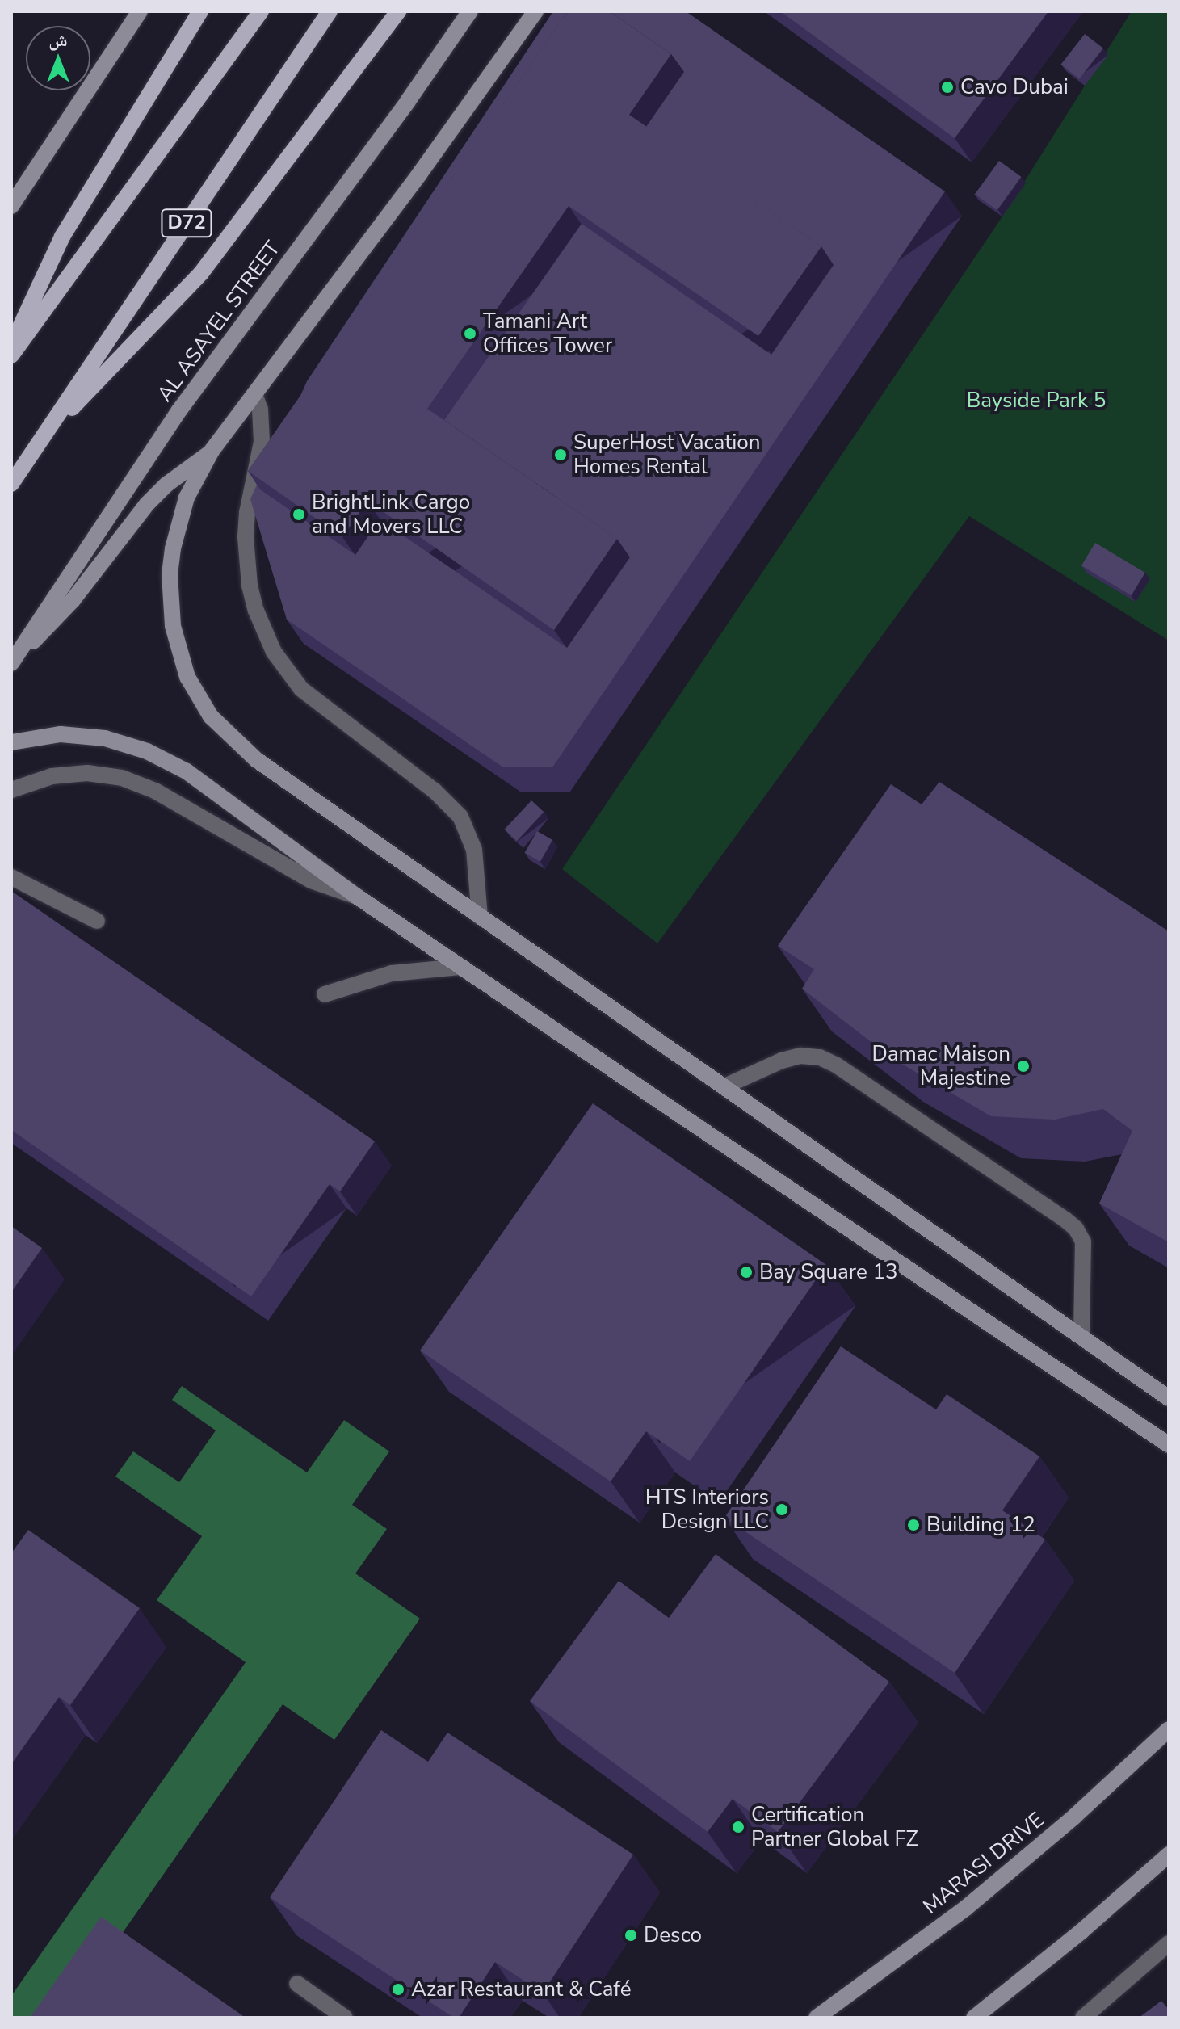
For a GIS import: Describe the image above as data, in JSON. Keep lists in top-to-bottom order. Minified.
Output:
{"streets":{"main road":["D72"],"street":["AL ASAYEL STREET","MARASI DRIVE"]},"parks":["Bayside Park 5"],"places":["Cavo Dubai","Tamani Art Offices Tower","SuperHost Vacation Homes Rental","BrightLink Cargo and Movers LLC","Damac Maison Majestine","Bay Square 13","HTS Interiors Design LLC","Building 12","Certification Partner Global FZ","Desco","Azar Restaurant & Café"],"north":"top"}
